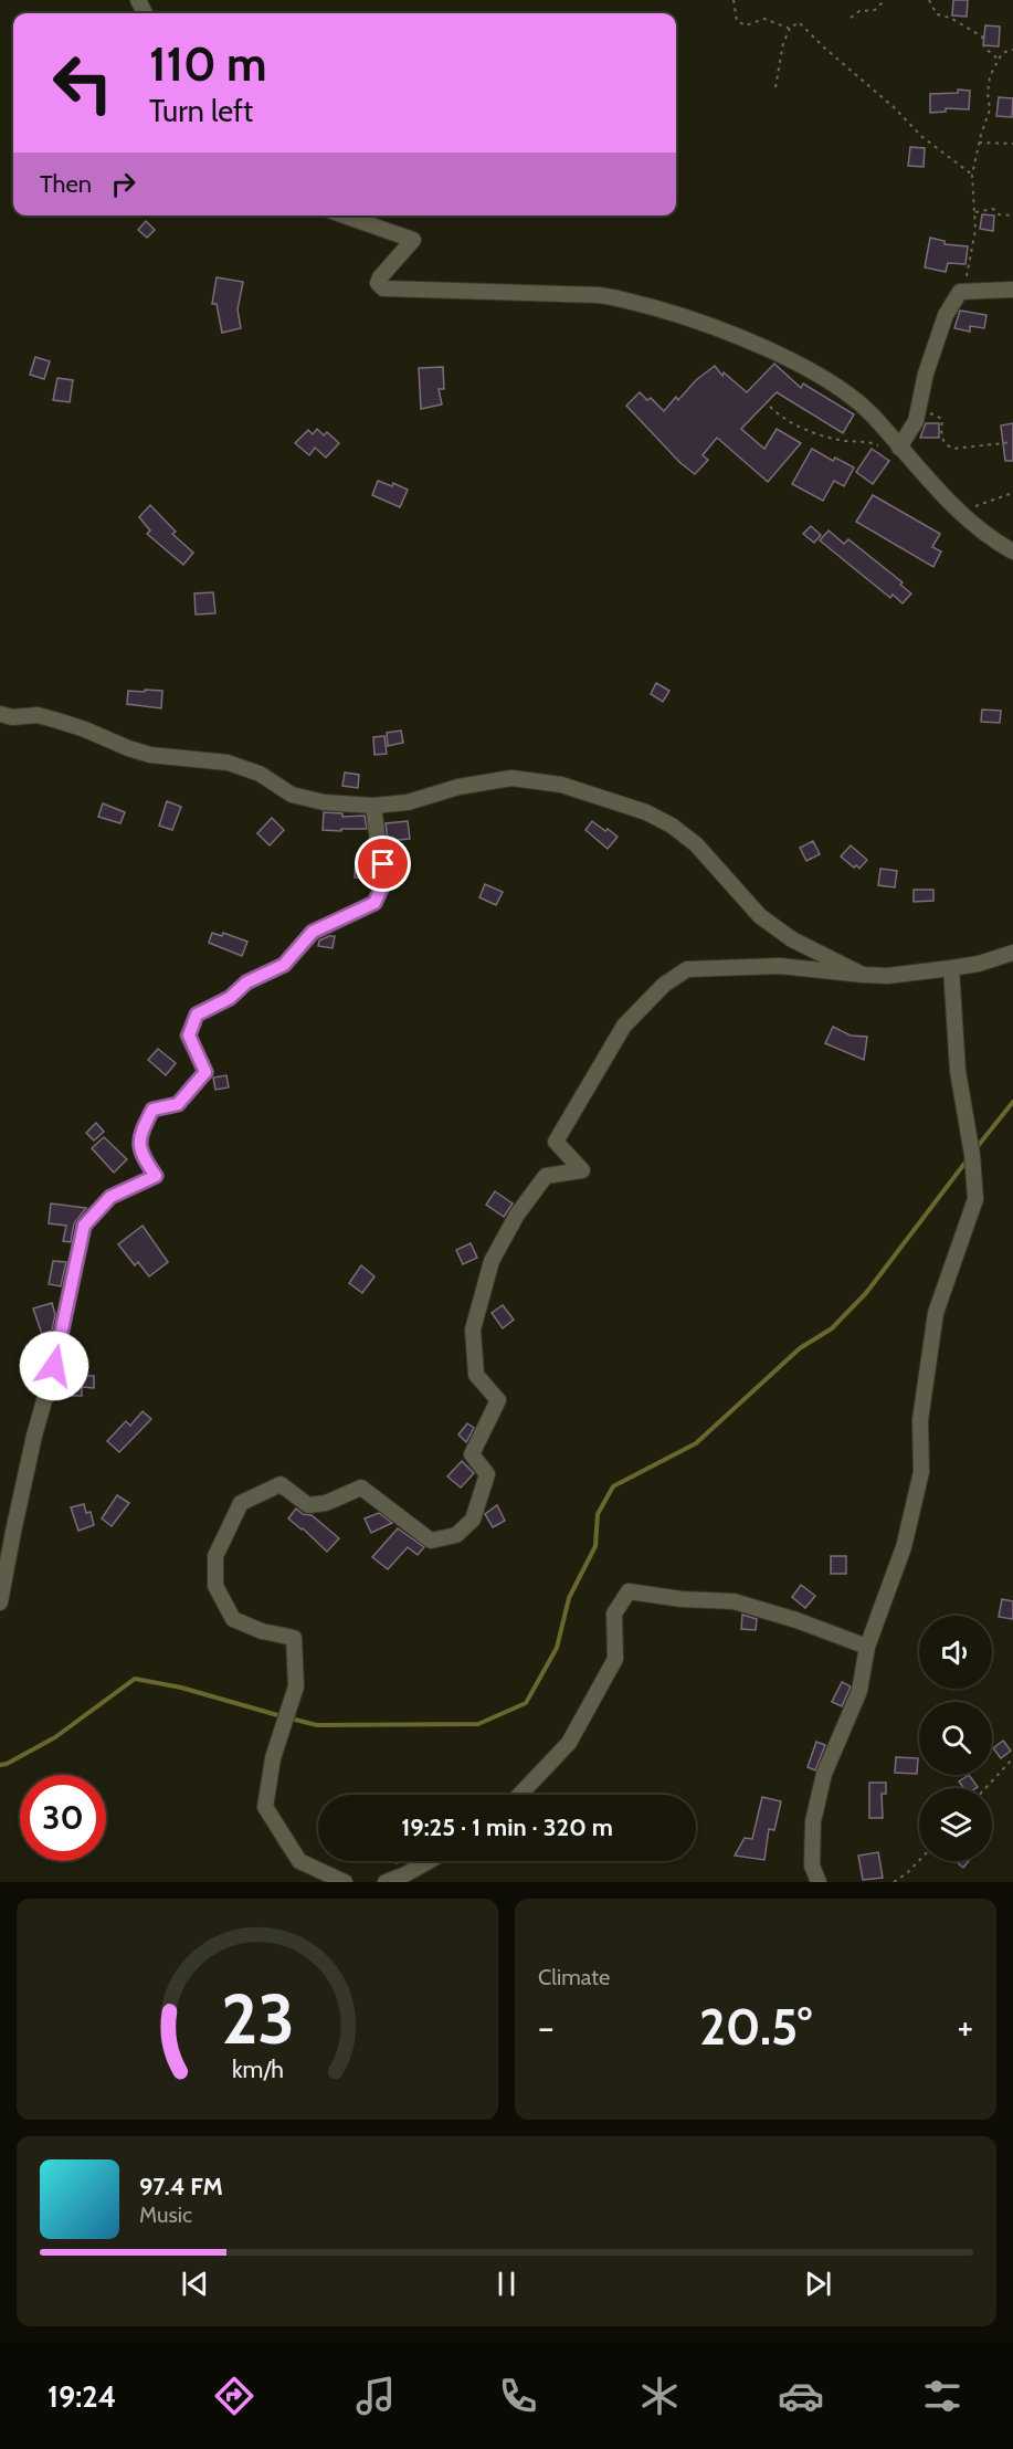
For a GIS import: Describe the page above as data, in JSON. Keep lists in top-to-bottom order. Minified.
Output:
{"page":{"turn":["110 m","Turn left"],"then":"Then","limit":"30","trip":"19:25 · 1 min · 320 m","tile":"Climate","heat":["−","20.5°","+"],"song":["97.4 FM","Music"],"tabs":"19:24","gauge":["23","km/h"]}}
